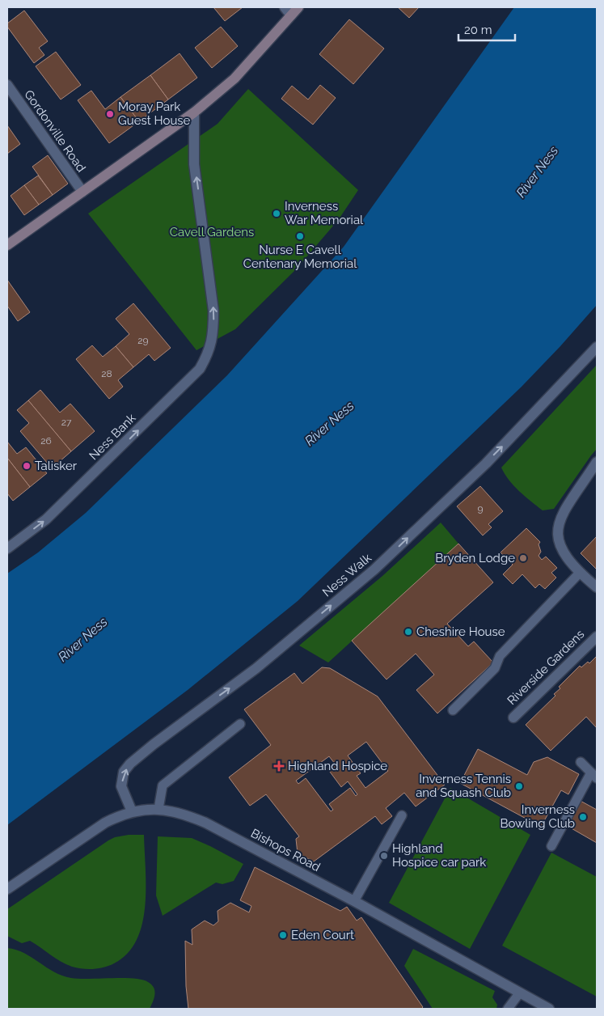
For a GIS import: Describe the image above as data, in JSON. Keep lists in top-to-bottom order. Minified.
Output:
{"streets":{"street":["Gordonville Road","Ness Bank","Ness Walk","Riverside Gardens","Bishops Road"]},"crossings":[["Ness Walk","Bishops Road"]],"one_way":["Ness Bank","Ness Walk"],"water":["River Ness"],"parks":["Cavell Gardens"],"places":{"other":["Moray Park Guest House","Inverness War Memorial","Nurse E Cavell Centenary Memorial","Talisker","Bryden Lodge","Cheshire House","Inverness Tennis and Squash Club","Inverness Bowling Club","Highland Hospice car park","Eden Court"],"health":["Highland Hospice"]},"house_numbers":["29","28","27","26","9"],"scale_bar":"20 m"}
